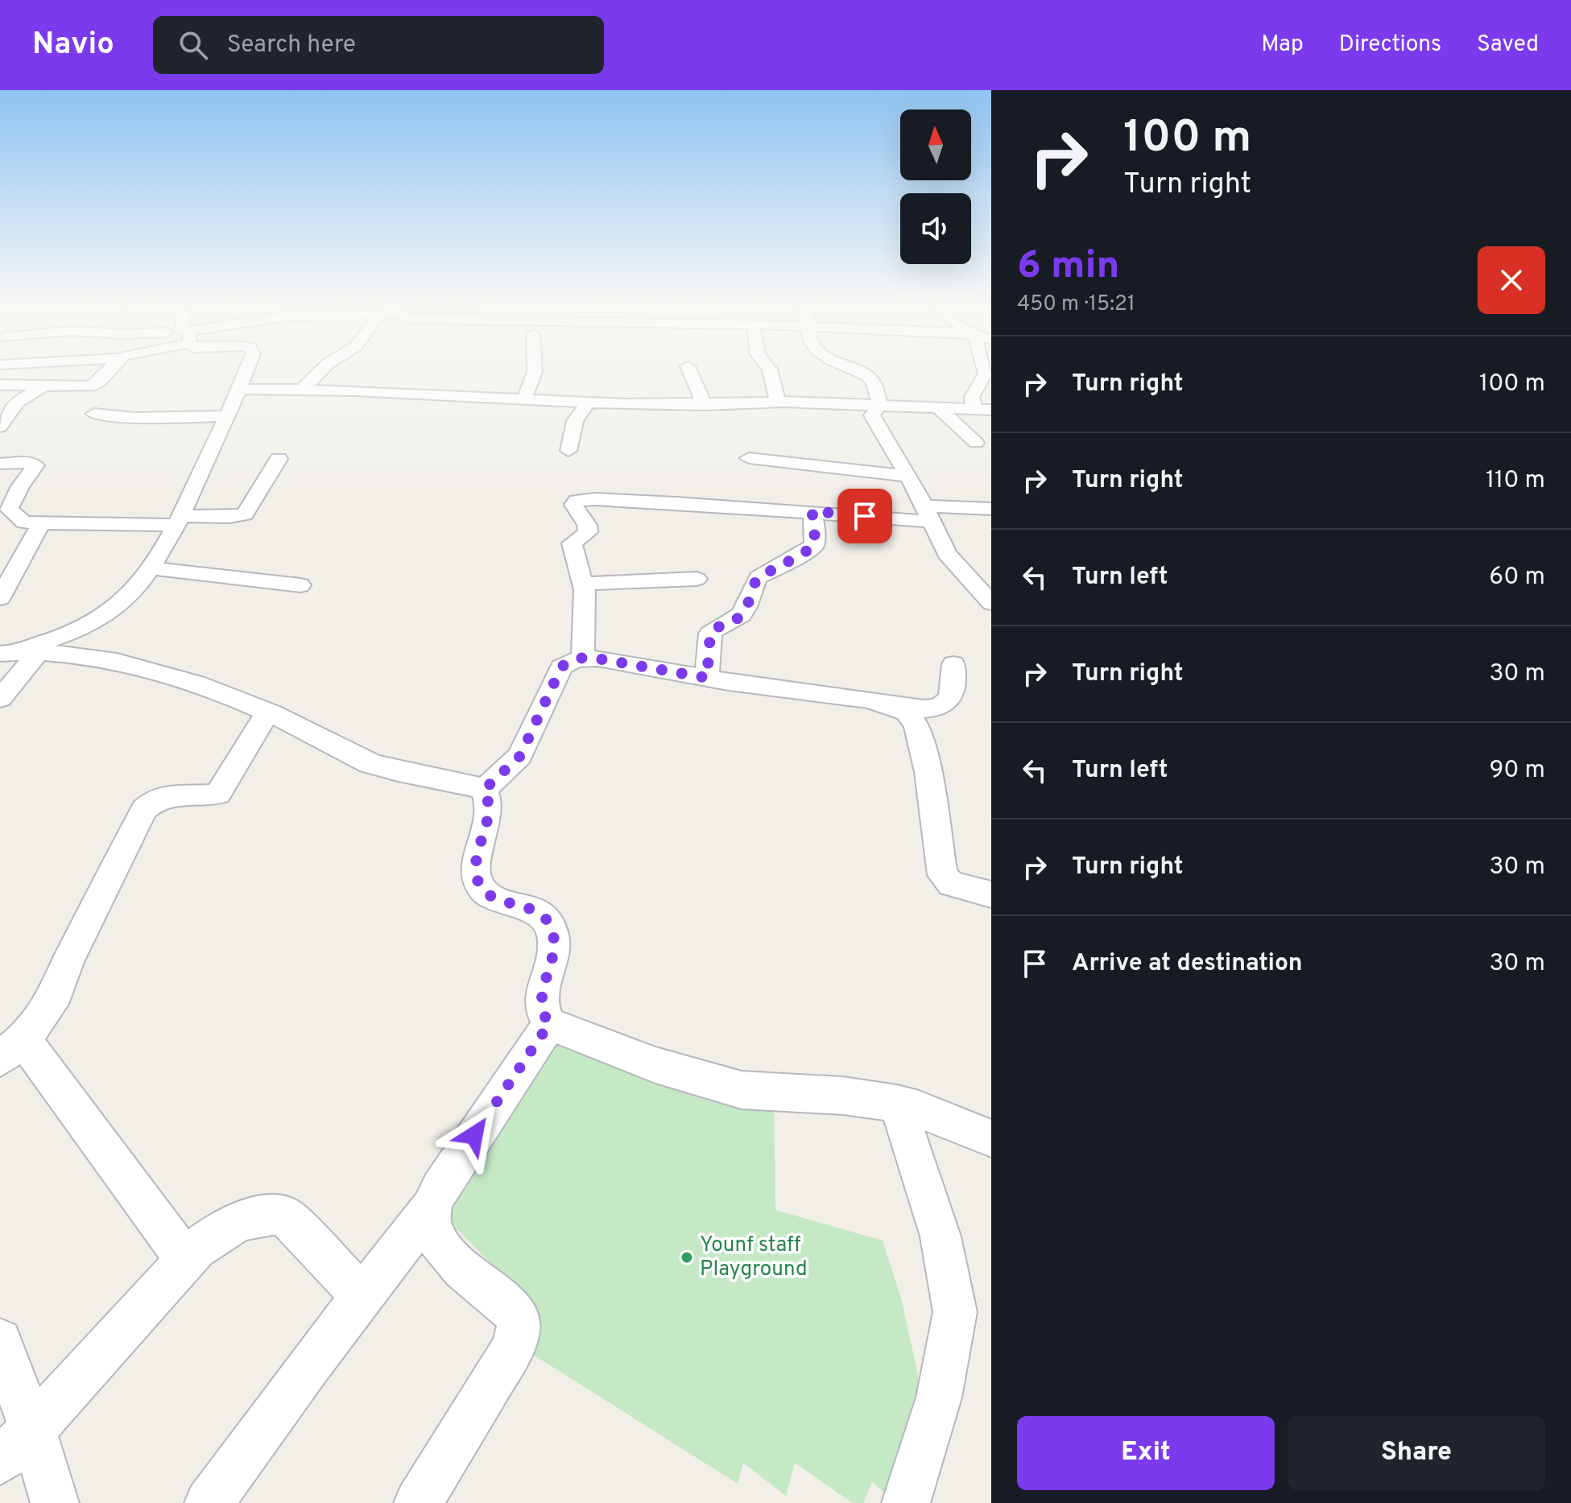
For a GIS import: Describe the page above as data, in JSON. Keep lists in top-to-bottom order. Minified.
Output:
{"places":["Younf staff Playground"],"north":"top","page":{"header":"Navio","search":"Search here","nav":["Map","Directions","Saved"],"turn":["100 m","Turn right"],"heading":["6 min","450 m · 15:21"],"list":[{"name":"Turn right","value":"100 m"},{"name":"Turn right","value":"110 m"},{"name":"Turn left","value":"60 m"},{"name":"Turn right","value":"30 m"},{"name":"Turn left","value":"90 m"},{"name":"Turn right","value":"30 m"},{"name":"Arrive at destination","value":"30 m"}],"buttons":["Exit","Share"]}}
